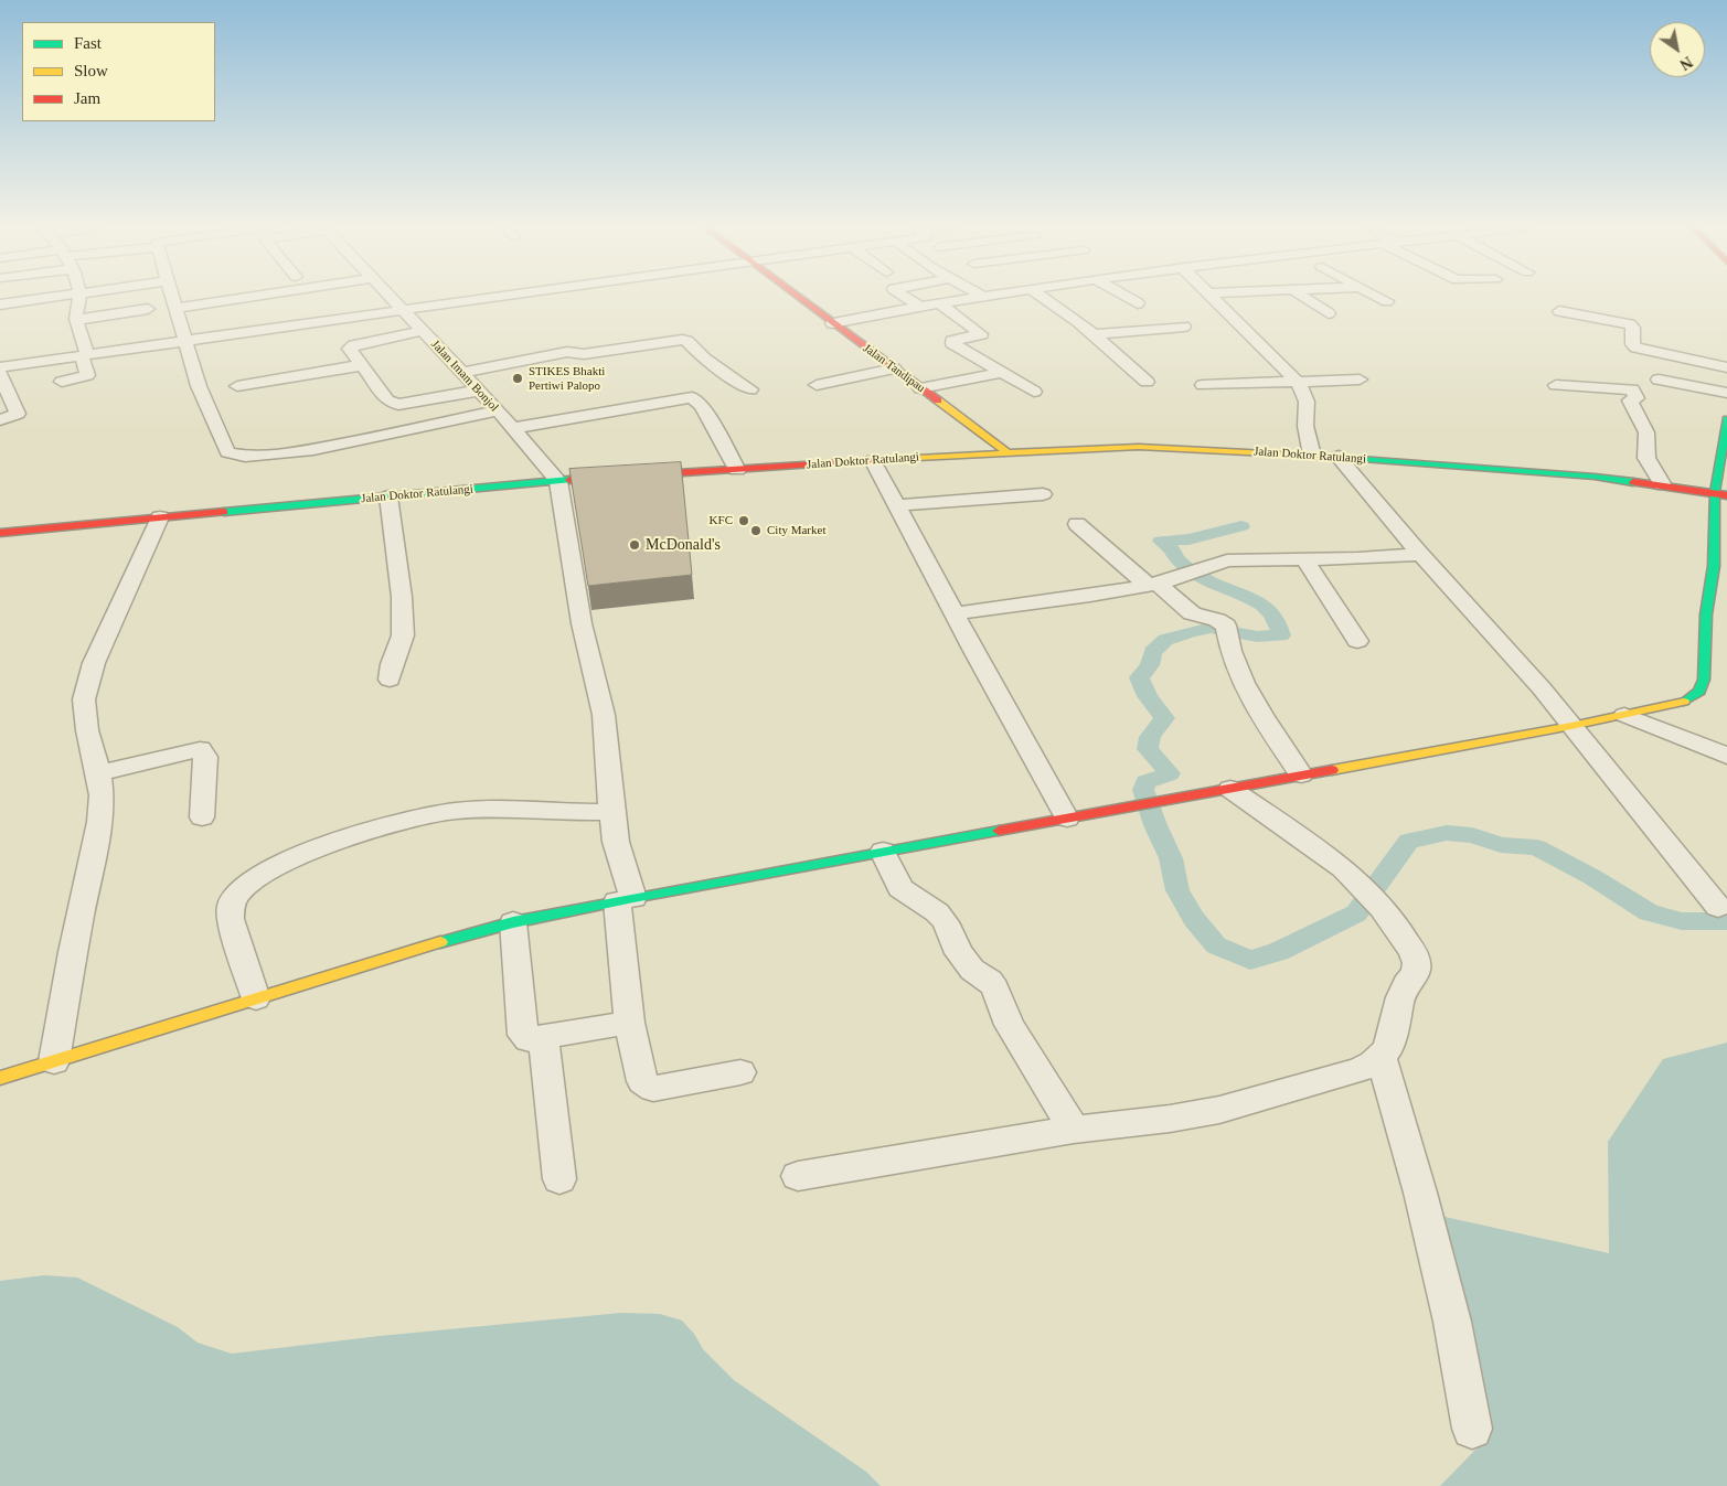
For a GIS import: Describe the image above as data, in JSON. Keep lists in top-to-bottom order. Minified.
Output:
{"streets":{"main road":["Jalan Tandipau","Jalan Doktor Ratulangi"],"street":["Jalan Imam Bonjol"]},"crossings":[["Jalan Tandipau","Jalan Doktor Ratulangi"],["Jalan Imam Bonjol","Jalan Doktor Ratulangi"]],"places":["STIKES Bhakti Pertiwi Palopo","KFC","City Market","McDonald's"],"legend":["Fast","Slow","Jam"],"north":"bottom right"}
